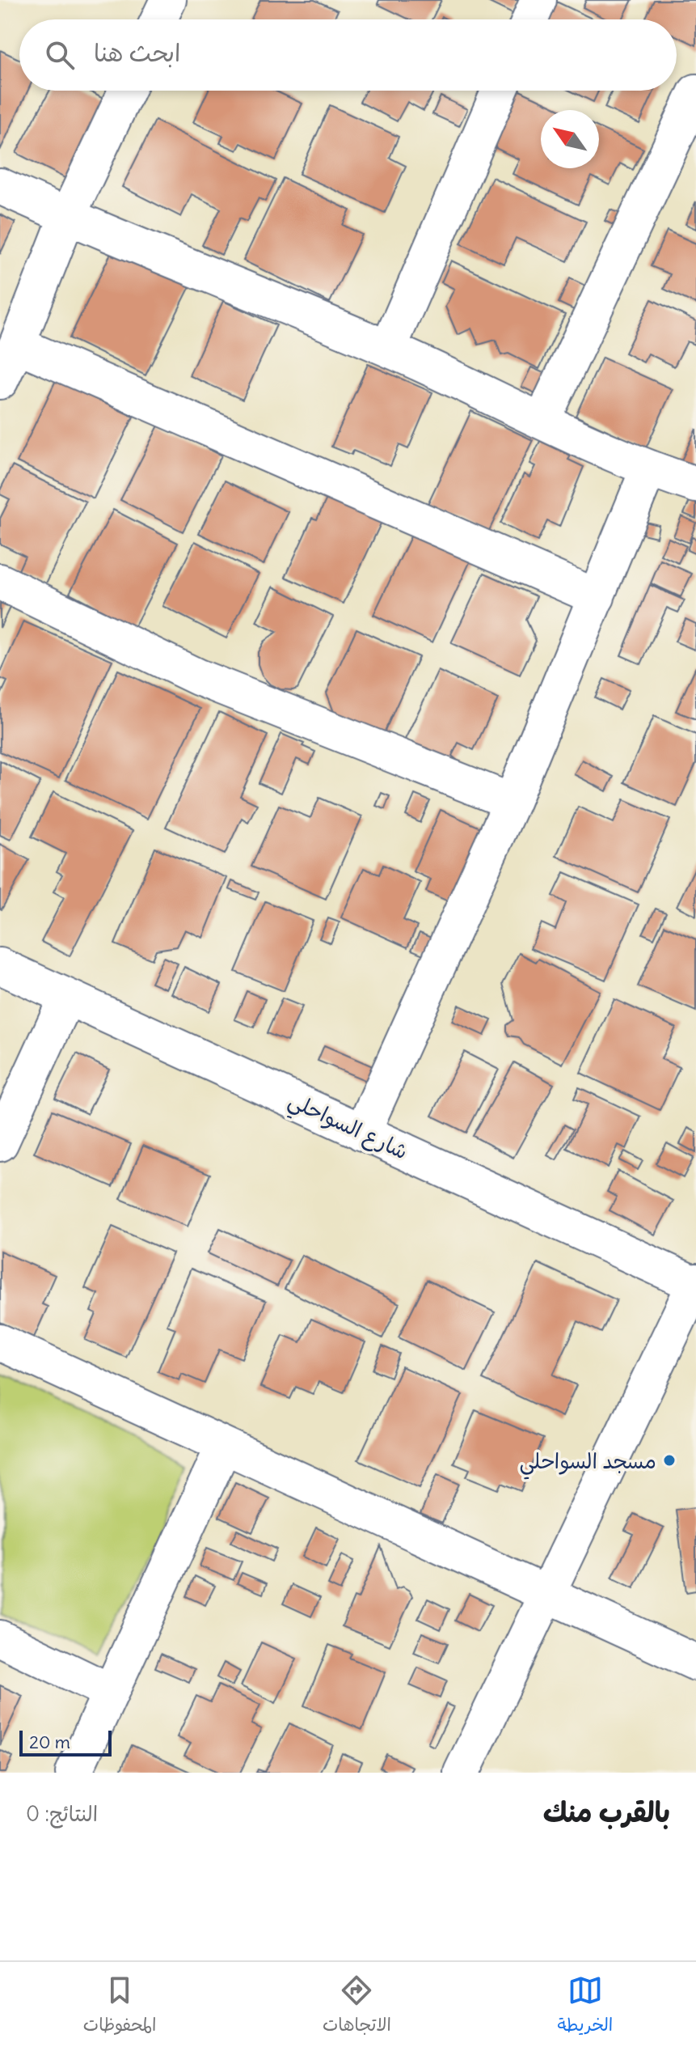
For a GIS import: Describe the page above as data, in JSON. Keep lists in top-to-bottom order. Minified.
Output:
{"streets":{"street":["شارع السواحلي"]},"places":["مسجد السواحلي"],"scale_bar":"20 m","north":"top left","page":{"search":"ابحث هنا","scale":"20 m","heading":["بالقرب منك","النتائج: 0"],"nav":["الخريطة","الاتجاهات","المحفوظات"]}}
